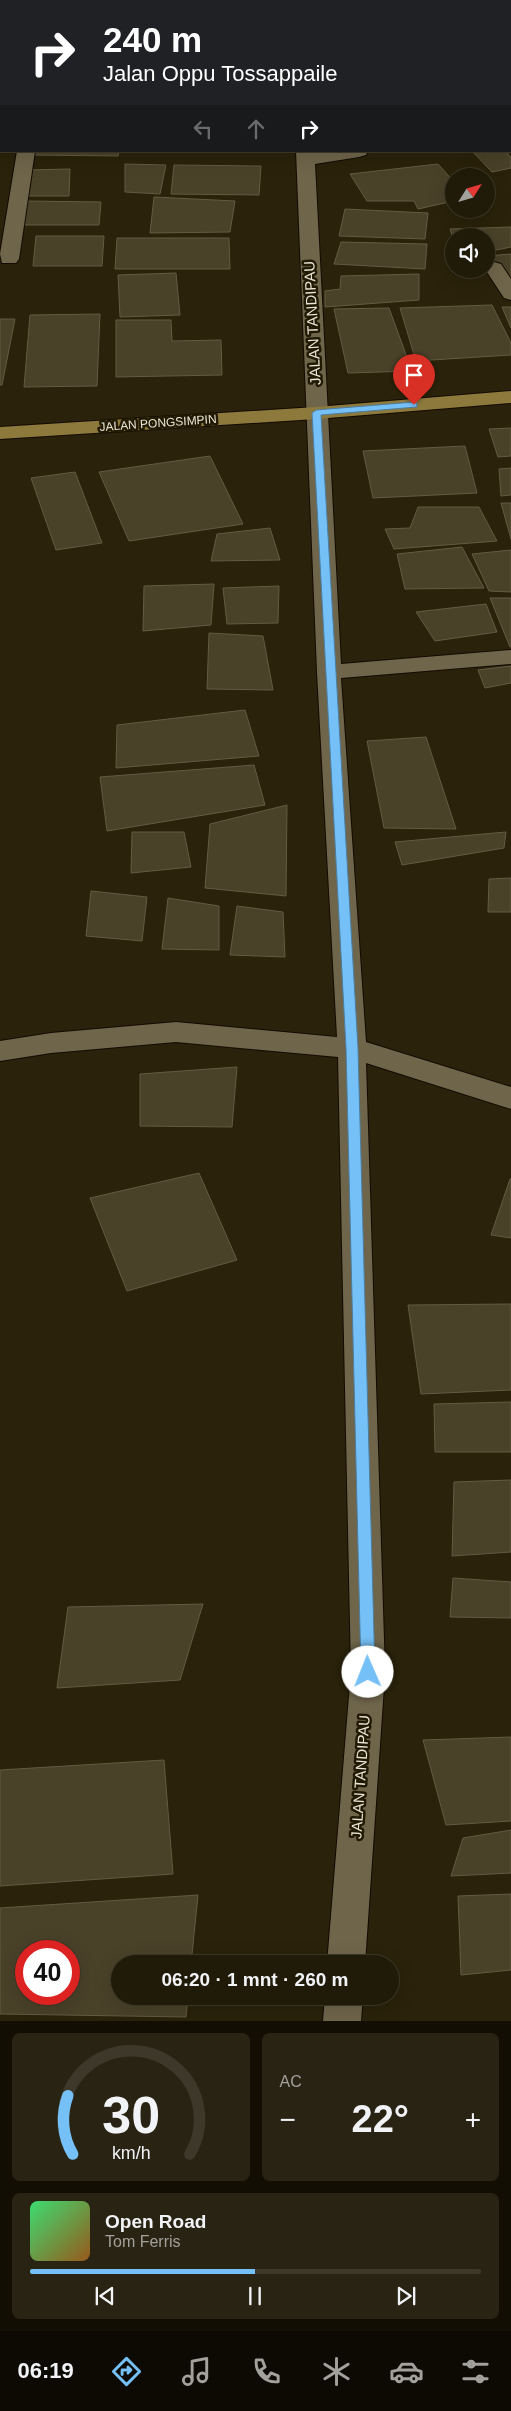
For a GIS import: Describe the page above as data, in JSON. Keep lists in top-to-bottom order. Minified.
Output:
{"streets":{"main road":["JALAN PONGSIMPIN"],"street":["JALAN TANDIPAU"]},"crossings":[["JALAN TANDIPAU","JALAN PONGSIMPIN"]],"north":"top right","page":{"turn":["240 m","Jalan Oppu Tossappaile"],"limit":"40","trip":"06:20 · 1 mnt · 260 m","tile":"AC","heat":["−","22°","+"],"song":["Open Road","Tom Ferris"],"tabs":"06:19","gauge":["30","km/h"]}}
